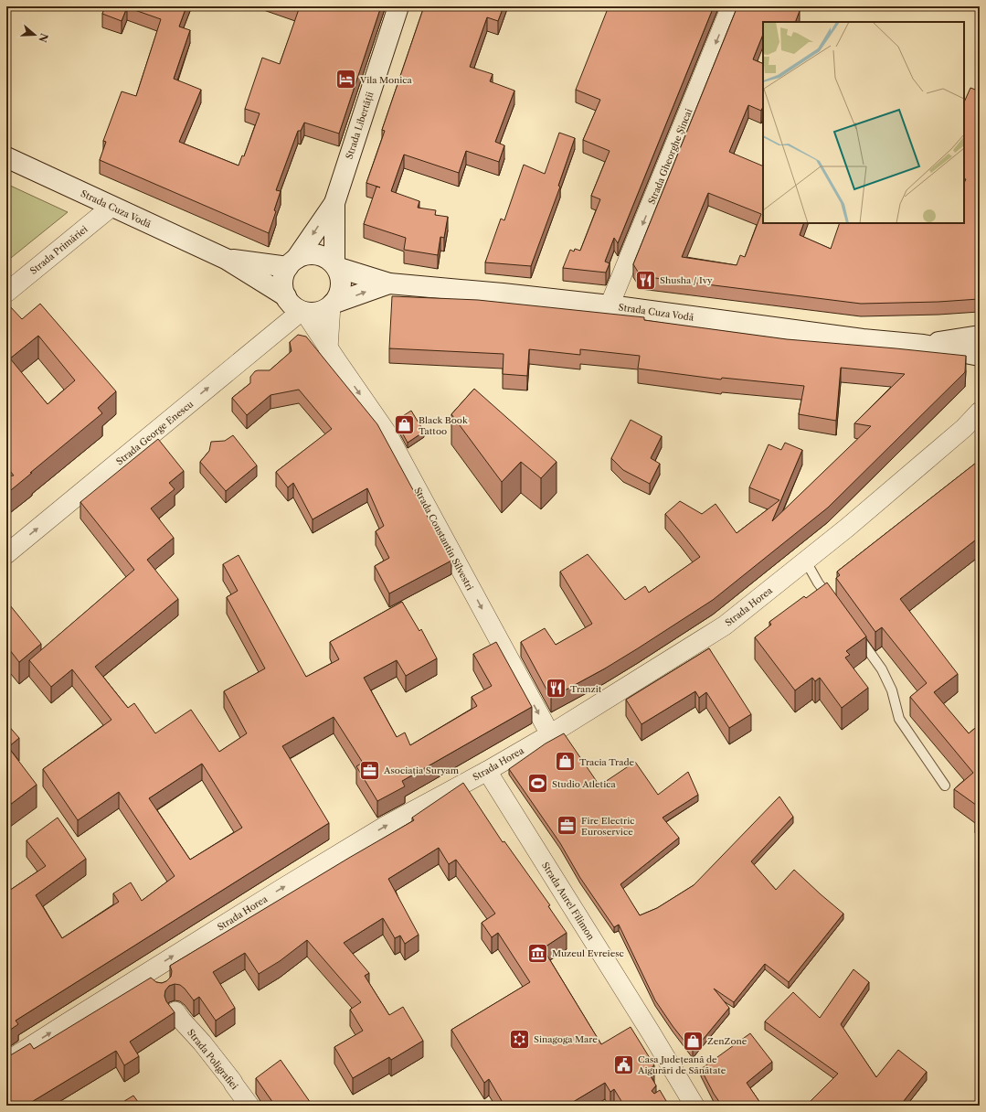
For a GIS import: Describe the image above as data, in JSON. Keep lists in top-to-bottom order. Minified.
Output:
{"streets":{"main road":["Strada Libertății","Strada Cuza Vodă"],"street":["Strada Gheorghe Șincai","Strada Primăriei","Strada George Enescu","Strada Constantin Silvestri","Strada Horea","Strada Aurel Filimon","Strada Poligrafiei"]},"crossings":[["Strada Libertății","Strada Cuza Vodă"],["Strada Libertății","Strada George Enescu"],["Strada Libertății","Strada Constantin Silvestri"],["Strada Gheorghe Șincai","Strada Cuza Vodă"],["Strada Cuza Vodă","Strada Primăriei"],["Strada Cuza Vodă","Strada George Enescu"],["Strada Cuza Vodă","Strada Constantin Silvestri"],["Strada George Enescu","Strada Constantin Silvestri"],["Strada Constantin Silvestri","Strada Horea"],["Strada Horea","Strada Aurel Filimon"]],"one_way":["Strada Gheorghe Șincai","Strada George Enescu","Strada Constantin Silvestri","Strada Horea"],"places":{"hotel":["Vila Monica"],"restaurant":["Shusha / Ivy","Tranzit"],"shop":["Black Book Tattoo","Tracia Trade","ZenZone"],"office":["Asociația Suryam","Fire Electric Euroservice"],"sports":["Studio Atletica"],"museum":["Muzeul Evreiesc"],"synagogue":["Sinagoga Mare"],"public building":["Casa Județeană de Aigurări de Sănătate"]},"north":"right"}
